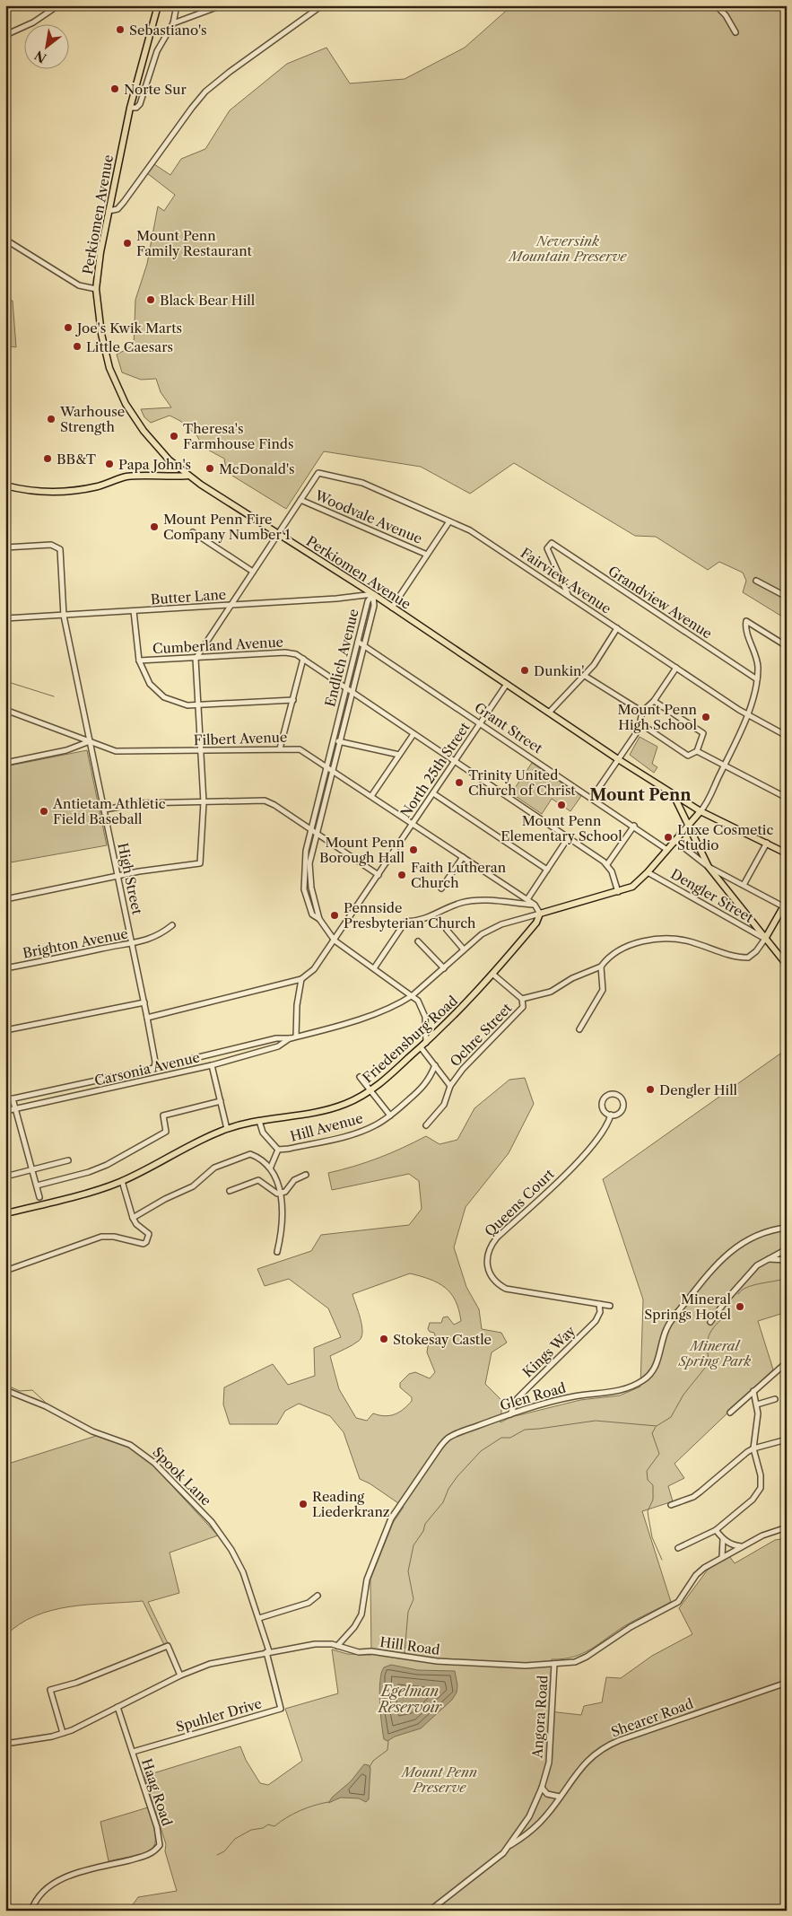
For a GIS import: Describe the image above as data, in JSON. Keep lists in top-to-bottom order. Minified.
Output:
{"streets":{"main road":["Perkiomen Avenue","Friedensburg Road"],"street":["Woodvale Avenue","Fairview Avenue","Butter Lane","Grandview Avenue","Cumberland Avenue","Endlich Avenue","Grant Street","Filbert Avenue","North 25th Street","High Street","Dengler Street","Brighton Avenue","Ochre Street","Carsonia Avenue","Hill Avenue","Queens Court","Kings Way","Glen Road","Spook Lane","Hill Road","Spuhler Drive","Angora Road","Shearer Road","Haag Road"]},"crossings":[["Perkiomen Avenue","Butter Lane"],["Perkiomen Avenue","Endlich Avenue"],["Perkiomen Avenue","North 25th Street"],["Woodvale Avenue","Fairview Avenue"],["Fairview Avenue","Grandview Avenue"],["Butter Lane","Endlich Avenue"],["Butter Lane","High Street"],["Cumberland Avenue","Endlich Avenue"],["Cumberland Avenue","North 25th Street"],["Endlich Avenue","Grant Street"],["Endlich Avenue","Filbert Avenue"],["Endlich Avenue","North 25th Street"],["Endlich Avenue","Friedensburg Road"],["Endlich Avenue","Carsonia Avenue"],["Grant Street","North 25th Street"],["Filbert Avenue","North 25th Street"],["Filbert Avenue","High Street"],["Filbert Avenue","Friedensburg Road"],["Filbert Avenue","Carsonia Avenue"],["North 25th Street","High Street"],["High Street","Brighton Avenue"],["High Street","Carsonia Avenue"],["Friedensburg Road","Carsonia Avenue"],["Queens Court","Kings Way"],["Kings Way","Glen Road"],["Glen Road","Hill Road"],["Spook Lane","Hill Road"],["Spook Lane","Spuhler Drive"],["Hill Road","Spuhler Drive"],["Hill Road","Angora Road"],["Hill Road","Haag Road"],["Spuhler Drive","Haag Road"],["Angora Road","Shearer Road"]],"districts":["Mount Penn"],"water":["Egelman Reservoir"],"parks":["Neversink Mountain Preserve","Mineral Spring Park","Mount Penn Preserve"],"places":["Sebastiano's","Norte Sur","Mount Penn Family Restaurant","Black Bear Hill","Joe's Kwik Marts","Little Caesars","Warhouse Strength","Theresa's Farmhouse Finds","BB&T","Papa John's","McDonald's","Mount Penn Fire Company Number 1","Dunkin'","Mount Penn High School","Trinity United Church of Christ","Mount Penn Elementary School","Antietam Athletic Field Baseball","Luxe Cosmetic Studio","Mount Penn Borough Hall","Faith Lutheran Church","Pennside Presbyterian Church","Dengler Hill","Mineral Springs Hotel","Stokesay Castle","Reading Liederkranz"],"north":"bottom left"}
